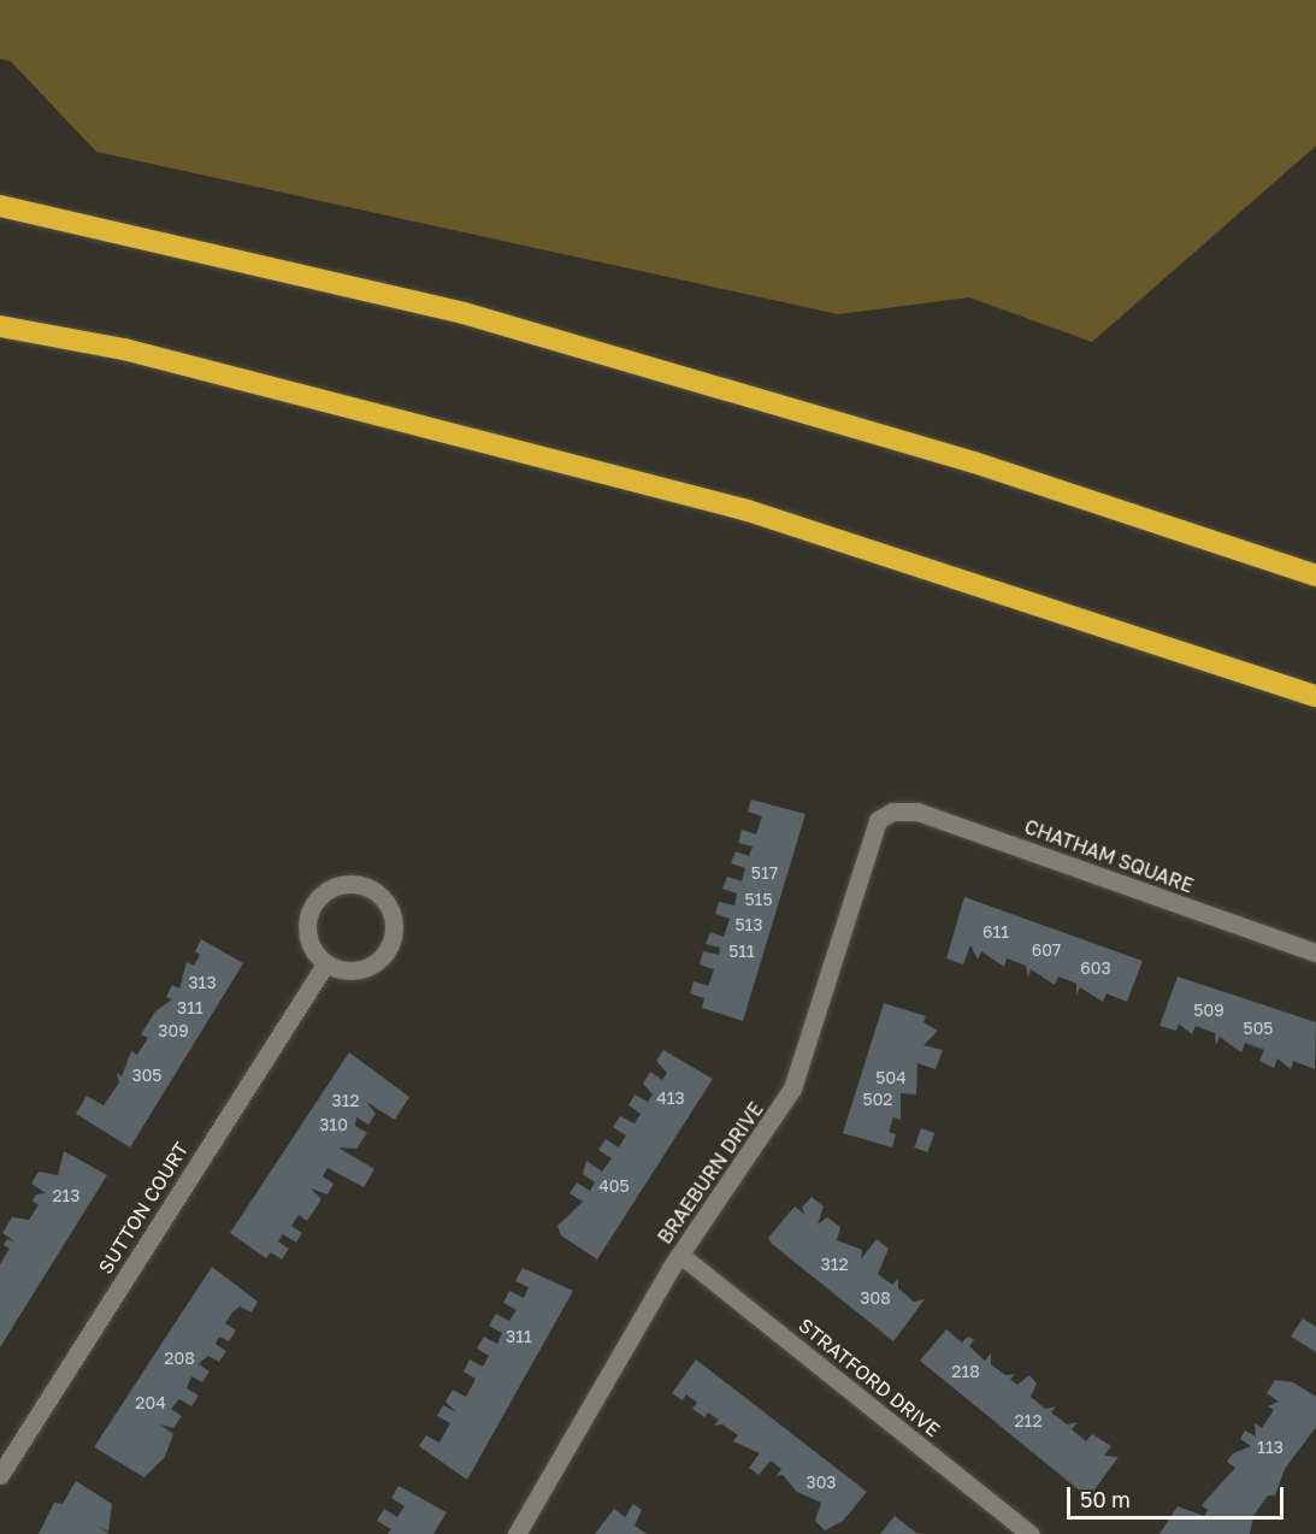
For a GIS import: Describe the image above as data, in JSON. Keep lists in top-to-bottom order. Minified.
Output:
{"streets":{"street":["CHATHAM SQUARE","BRAEBURN DRIVE","SUTTON COURT","STRATFORD DRIVE"]},"crossings":[["CHATHAM SQUARE","BRAEBURN DRIVE"],["BRAEBURN DRIVE","STRATFORD DRIVE"]],"house_numbers":["517","515","513","611","607","511","603","313","311","509","505","309","305","504","413","502","312","310","405","213","312","308","311","208","218","204","212","113","303"],"scale_bar":"50 m"}
